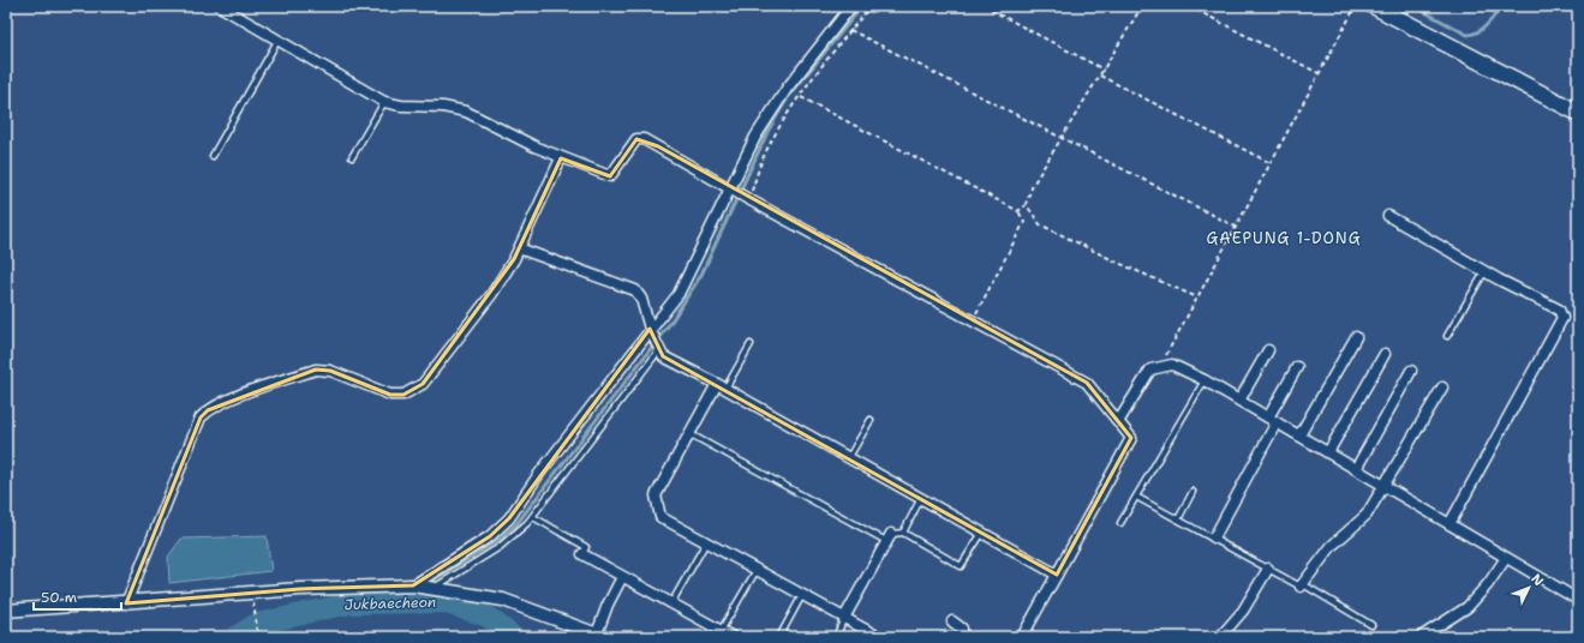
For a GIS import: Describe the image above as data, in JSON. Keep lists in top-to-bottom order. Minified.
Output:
{"districts":["GAEPUNG 1-DONG"],"water":["Jukbaecheon"],"scale_bar":"50 m","north":"top right"}
